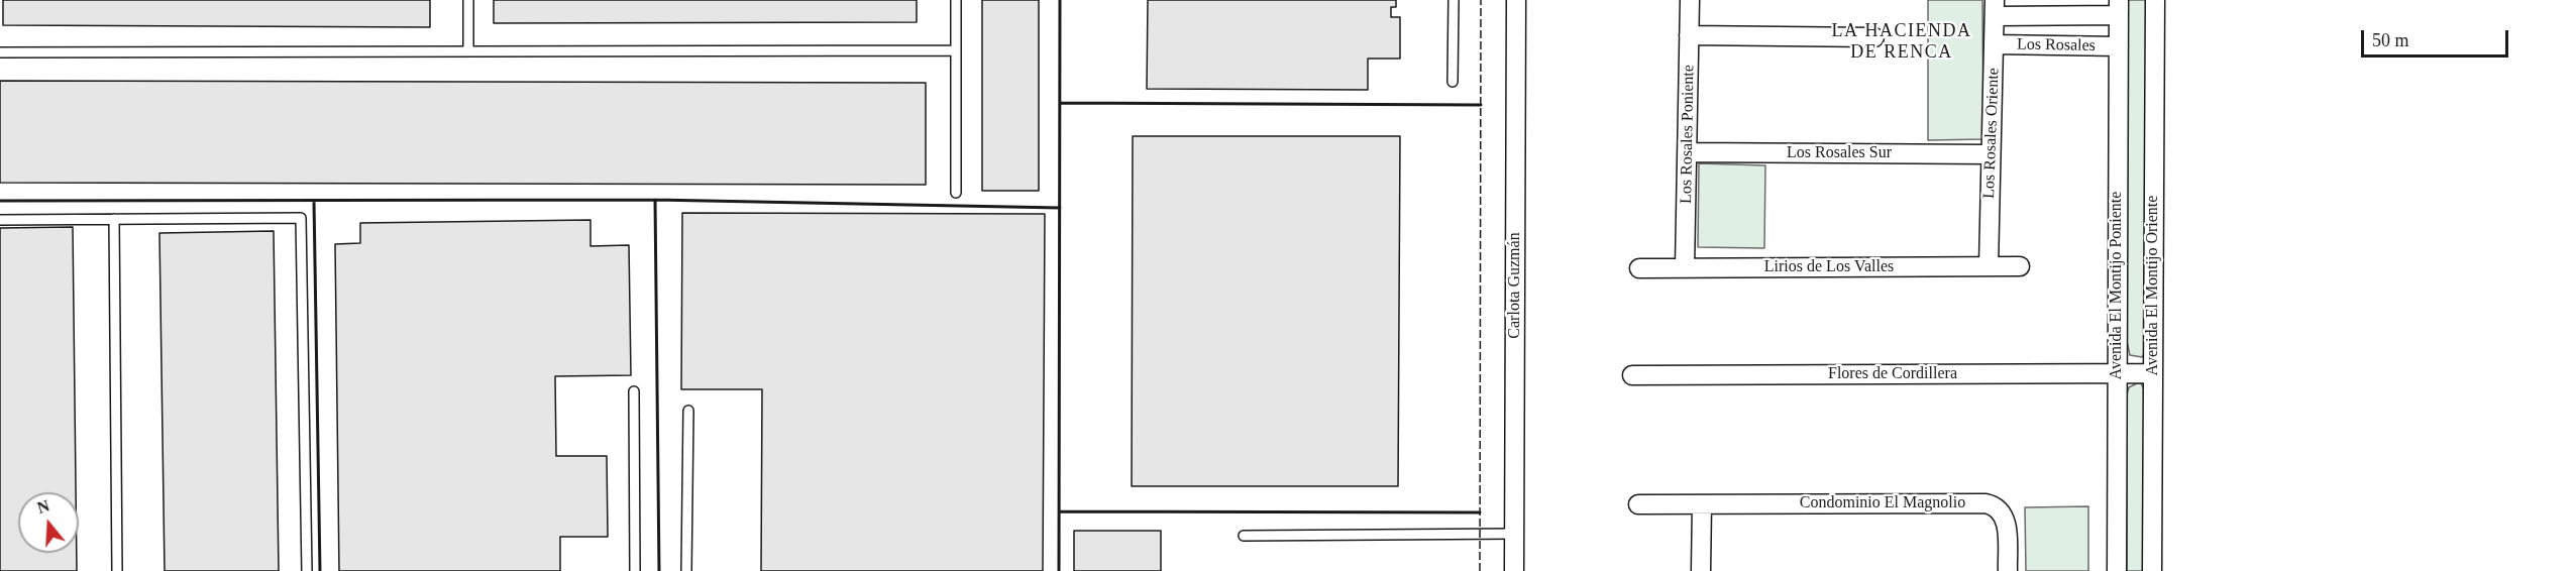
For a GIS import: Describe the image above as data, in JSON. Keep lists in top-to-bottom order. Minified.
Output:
{"streets":{"street":["Los Rosales","Los Rosales Oriente","Los Rosales Poniente","Los Rosales Sur","Lirios de Los Valles","Carlota Guzmán","Avenida El Montijo Poniente","Avenida El Montijo Oriente","Flores de Cordillera","Condominio El Magnolio"]},"crossings":[["Los Rosales","Los Rosales Oriente"],["Los Rosales","Avenida El Montijo Poniente"],["Los Rosales Oriente","Los Rosales Sur"],["Los Rosales Oriente","Lirios de Los Valles"],["Los Rosales Poniente","Los Rosales Sur"],["Los Rosales Poniente","Lirios de Los Valles"],["Avenida El Montijo Poniente","Flores de Cordillera"],["Avenida El Montijo Oriente","Flores de Cordillera"]],"districts":["LA HACIENDA DE RENCA"],"scale_bar":"50 m","north":"top"}
